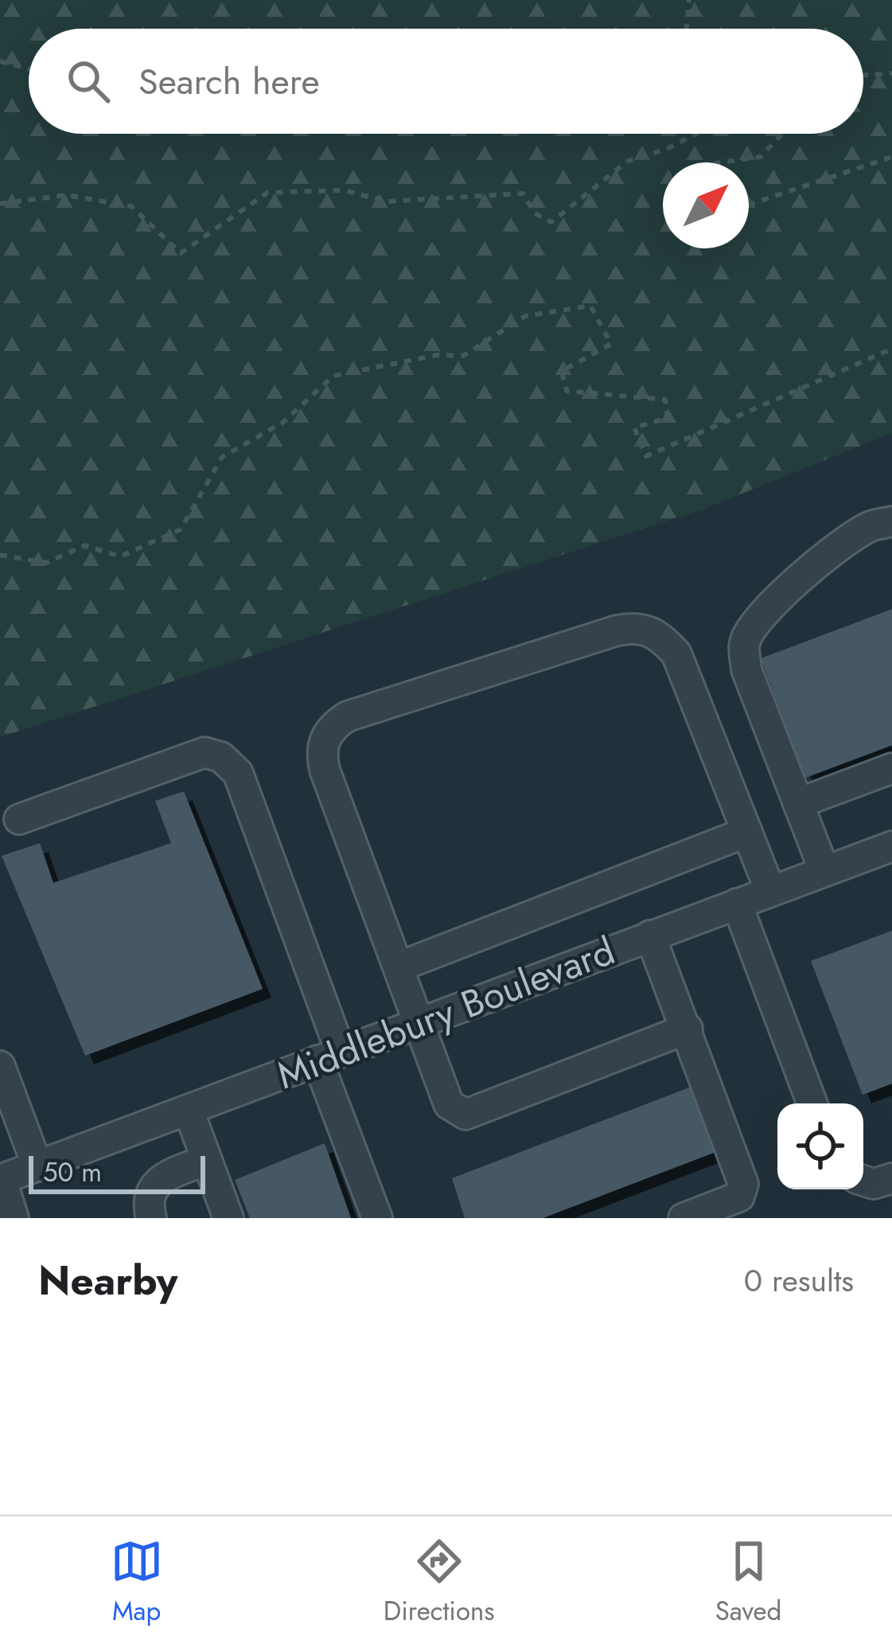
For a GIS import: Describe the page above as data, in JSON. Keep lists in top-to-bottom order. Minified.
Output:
{"streets":{"street":["Middlebury Boulevard"]},"scale_bar":"50 m","north":"top right","page":{"search":"Search here","scale":"50 m","heading":["Nearby","0 results"],"nav":["Map","Directions","Saved"]}}
